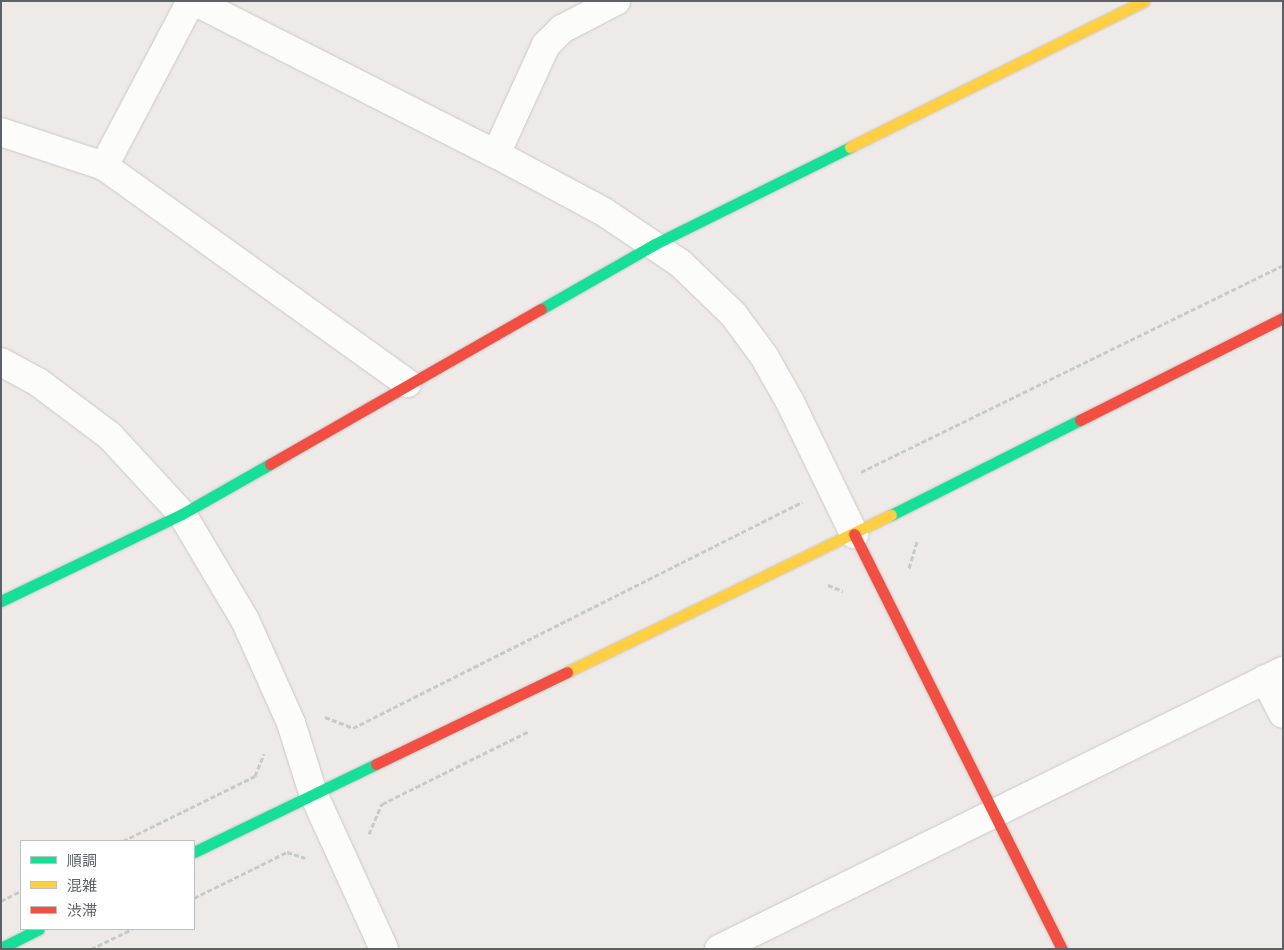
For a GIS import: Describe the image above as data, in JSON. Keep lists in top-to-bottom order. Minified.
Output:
{"legend":["順調","混雑","渋滞"]}
